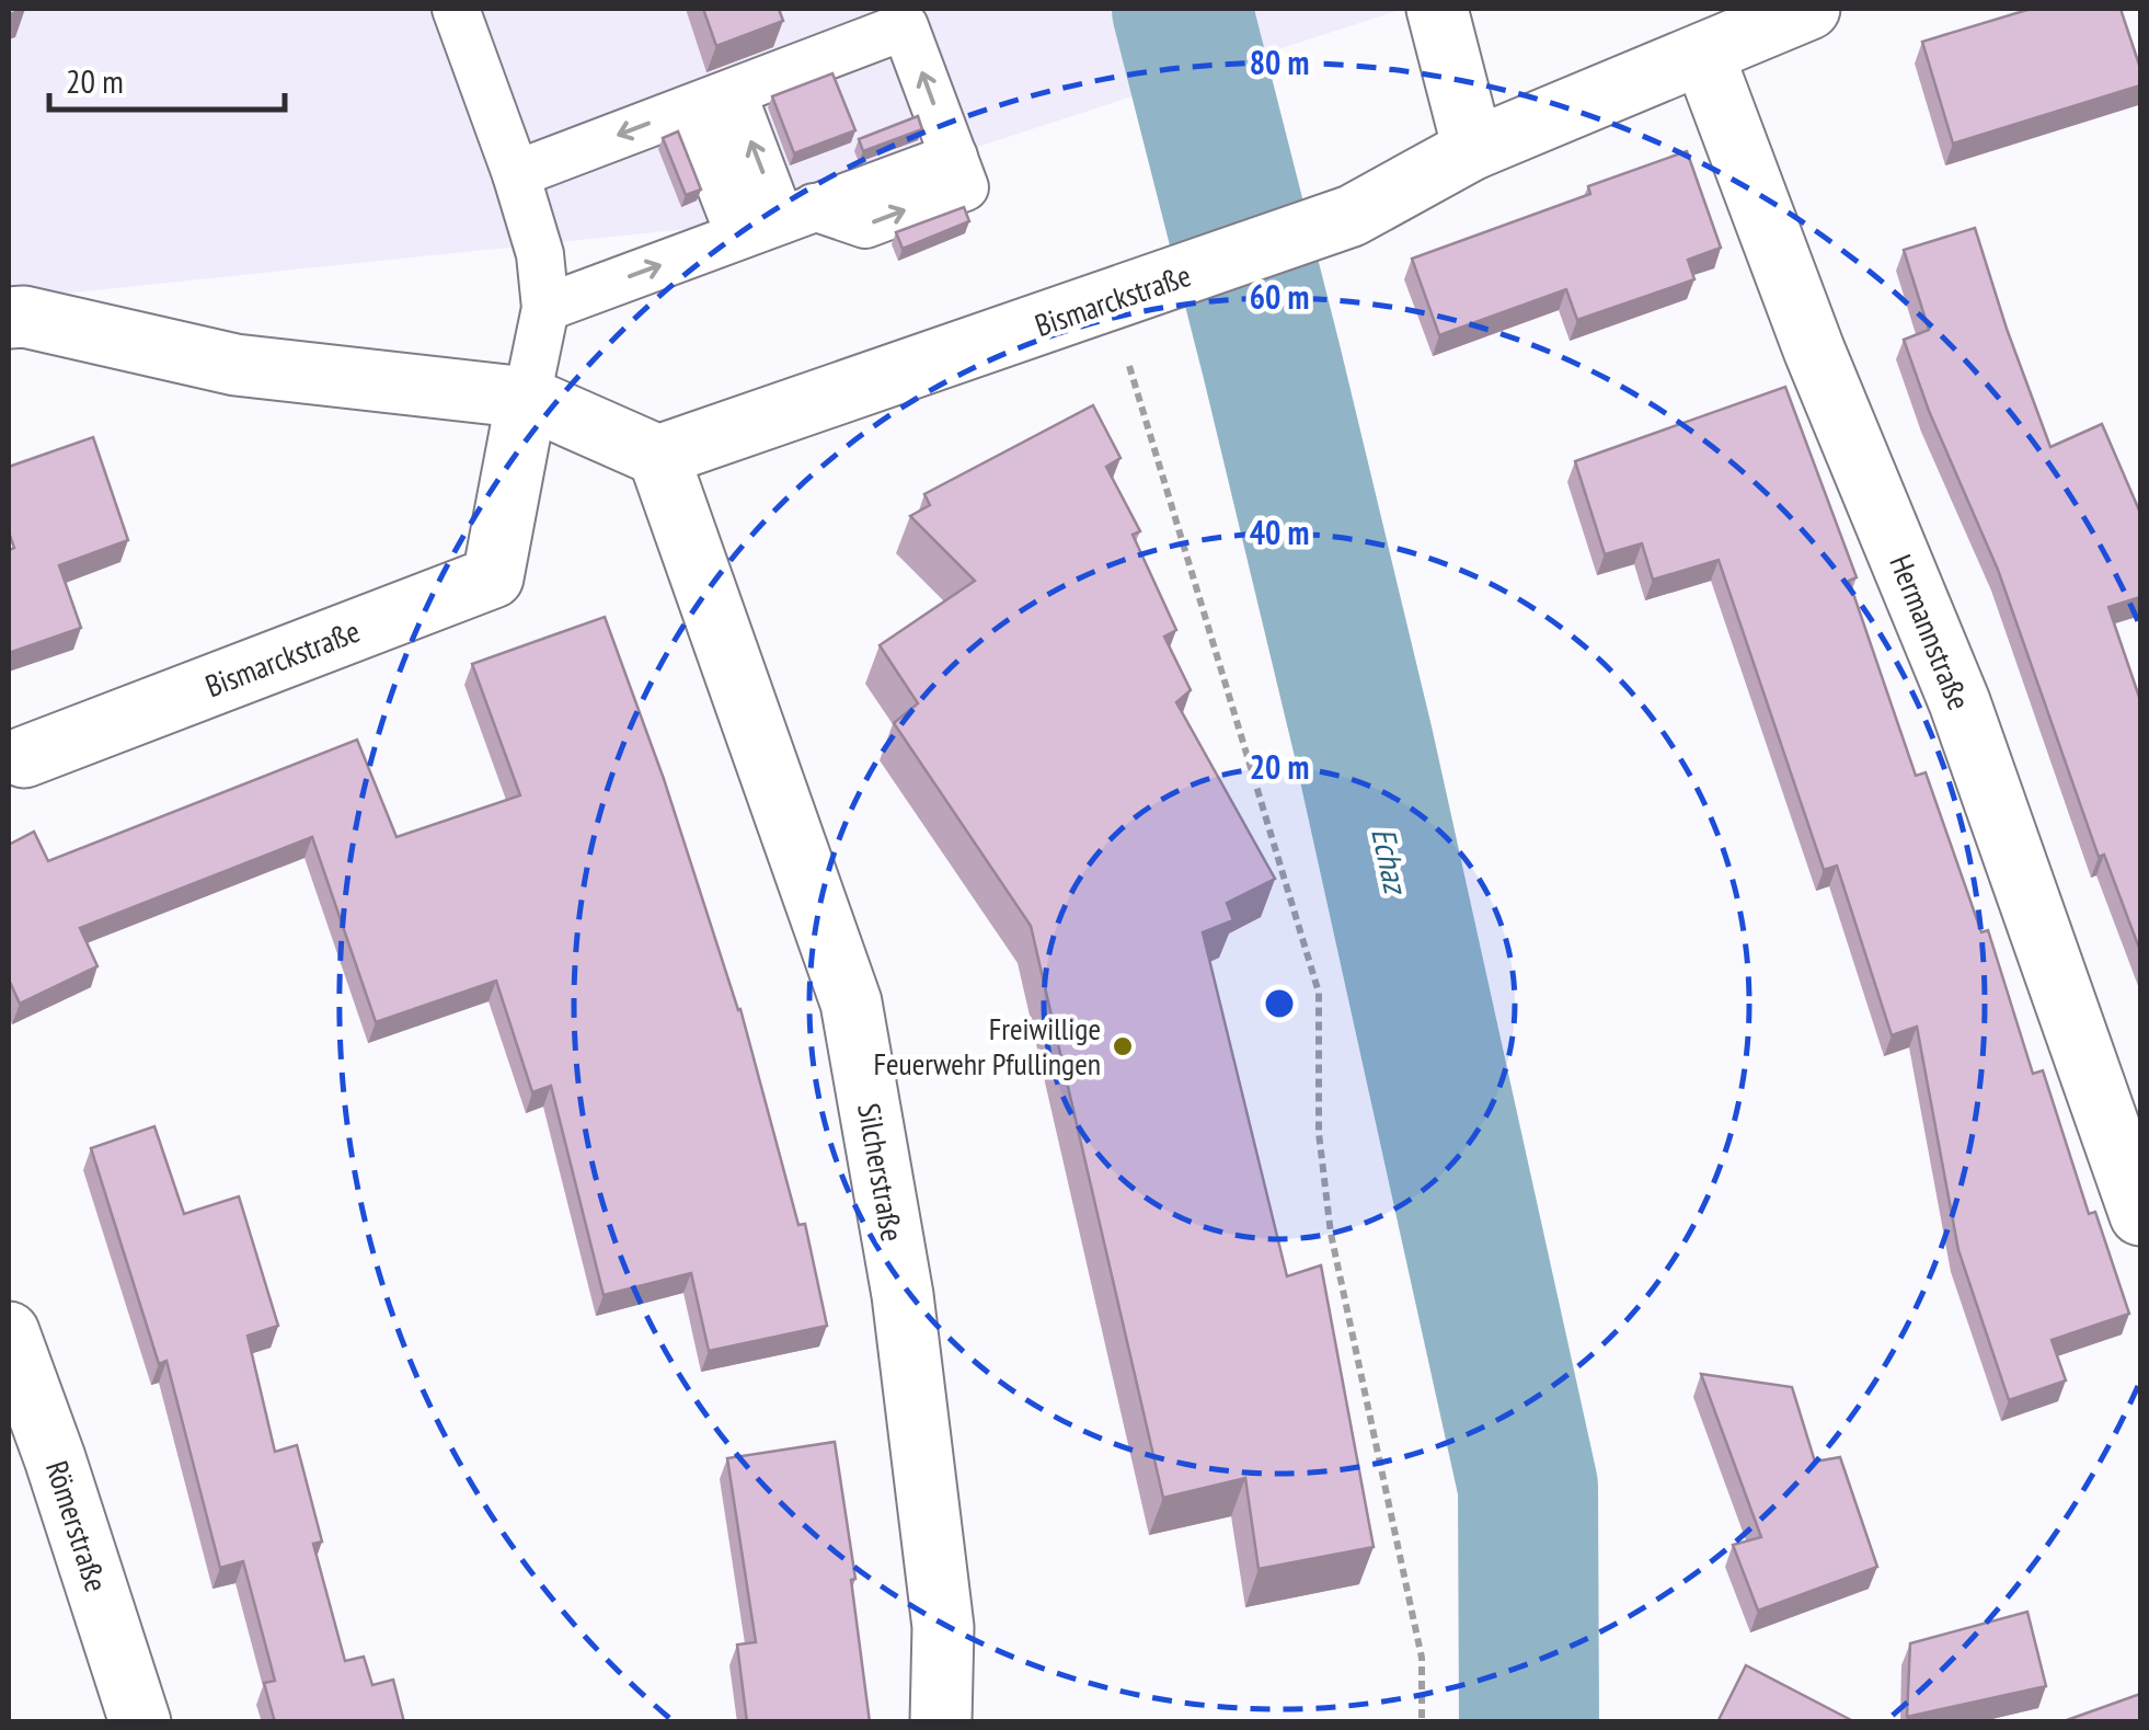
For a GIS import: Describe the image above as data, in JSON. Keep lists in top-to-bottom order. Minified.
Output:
{"streets":{"street":["Bismarckstraße","Hermannstraße","Silcherstraße","Römerstraße"]},"crossings":[["Bismarckstraße","Hermannstraße"],["Bismarckstraße","Silcherstraße"]],"water":["Echaz"],"places":["Freiwillige Feuerwehr Pfullingen"],"scale_bar":"20 m","rings":["80 m","60 m","40 m","20 m"]}
